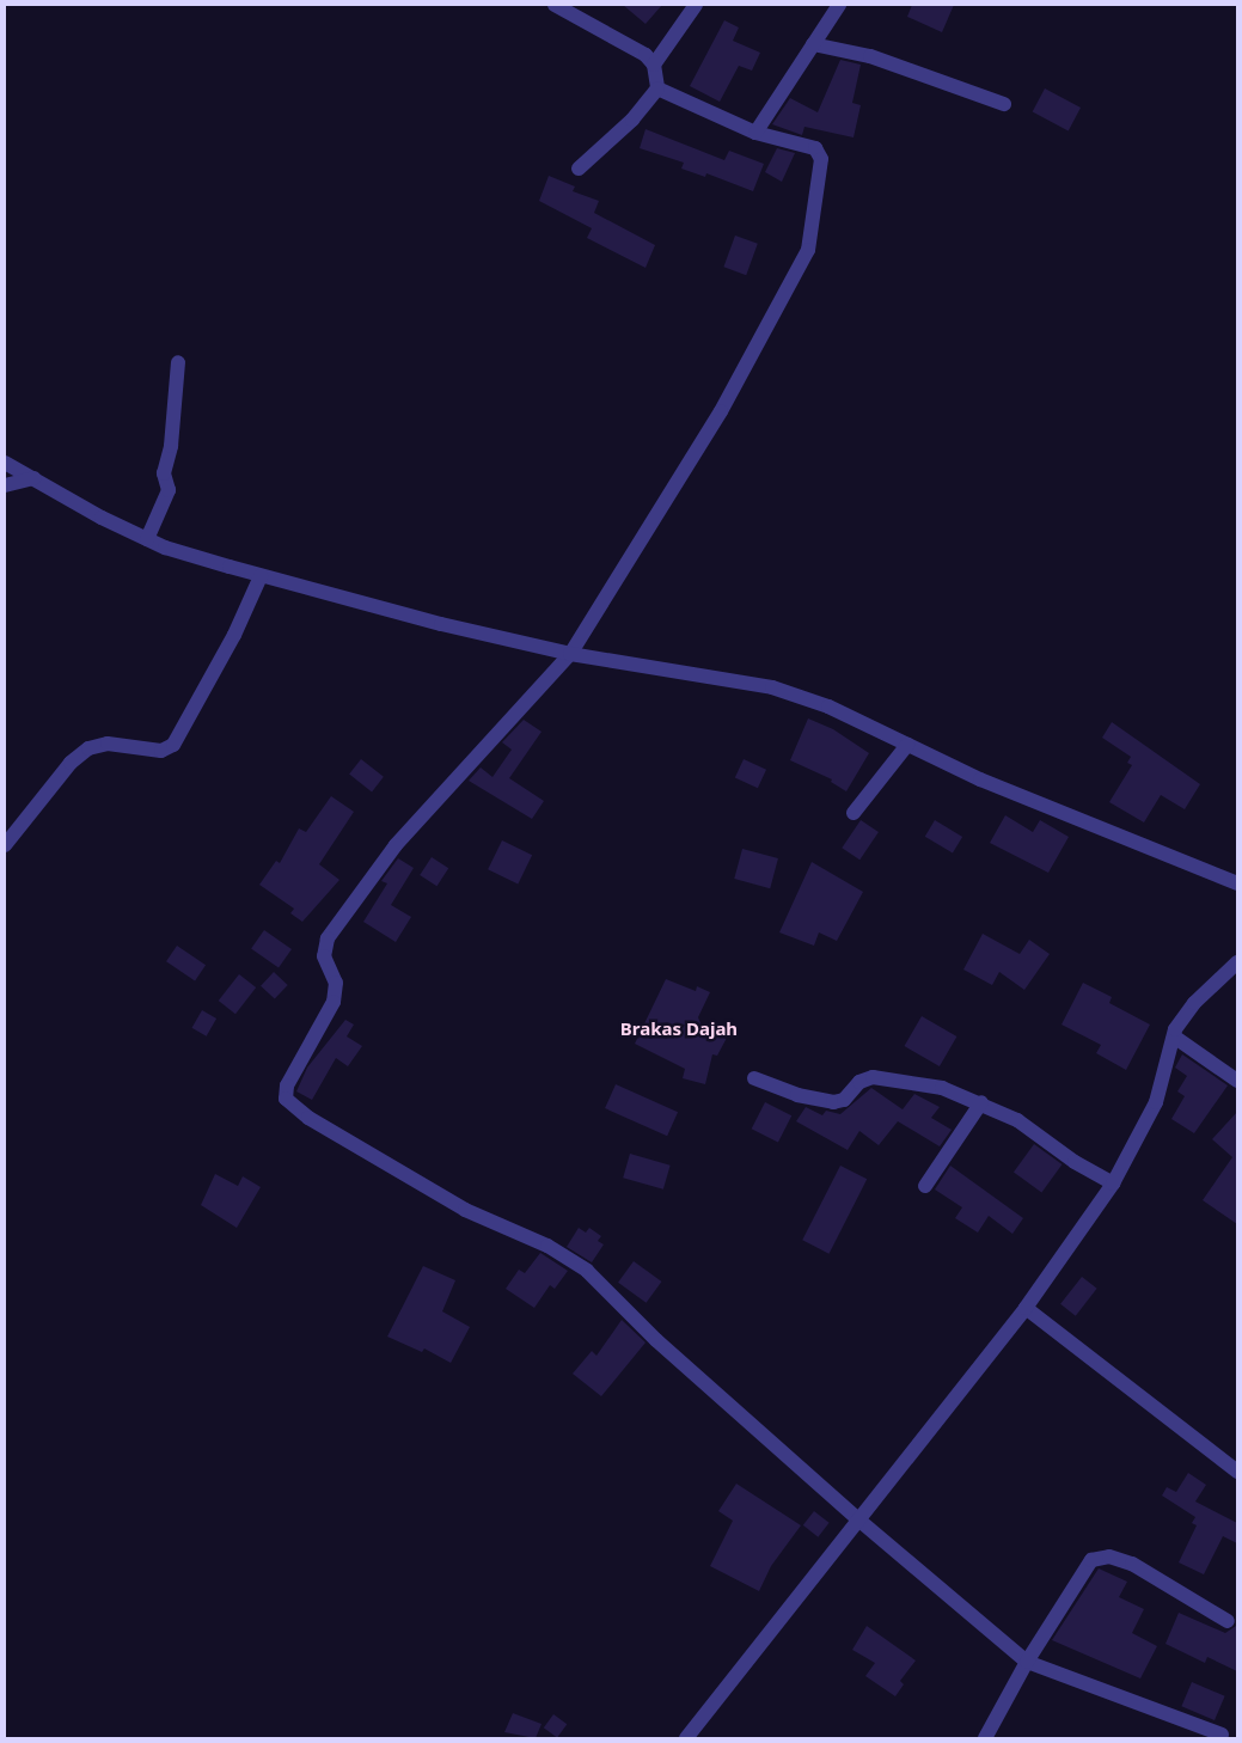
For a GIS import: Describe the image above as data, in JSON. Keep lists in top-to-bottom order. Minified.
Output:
{"districts":["Brakas Dajah"]}
